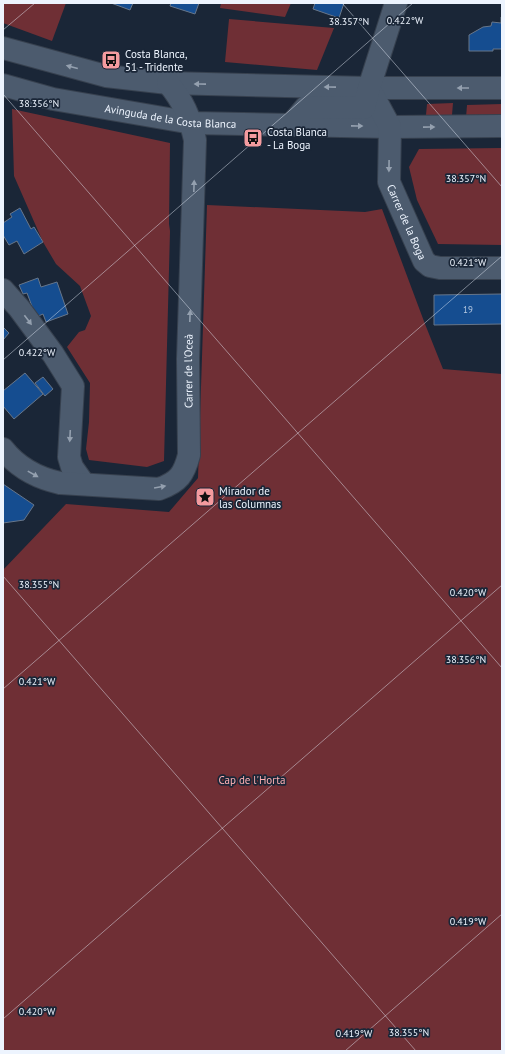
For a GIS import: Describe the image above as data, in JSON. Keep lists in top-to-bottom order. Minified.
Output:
{"streets":{"street":["Avinguda de la Costa Blanca","Carrer de la Boga","Carrer de l'Oceà"]},"crossings":[["Avinguda de la Costa Blanca","Carrer de la Boga"],["Avinguda de la Costa Blanca","Carrer de l'Oceà"]],"one_way":["Carrer de la Boga"],"parks":["Cap de l'Horta"],"places":{"bus stop":["Costa Blanca, 51 - Tridente","Costa Blanca - La Boga"],"place":["Mirador de las Columnas"]},"house_numbers":["19"],"coordinates":["0.422°W","38.357°N","38.356°N","0.421°W","38.355°N","0.420°W","0.419°W"]}
